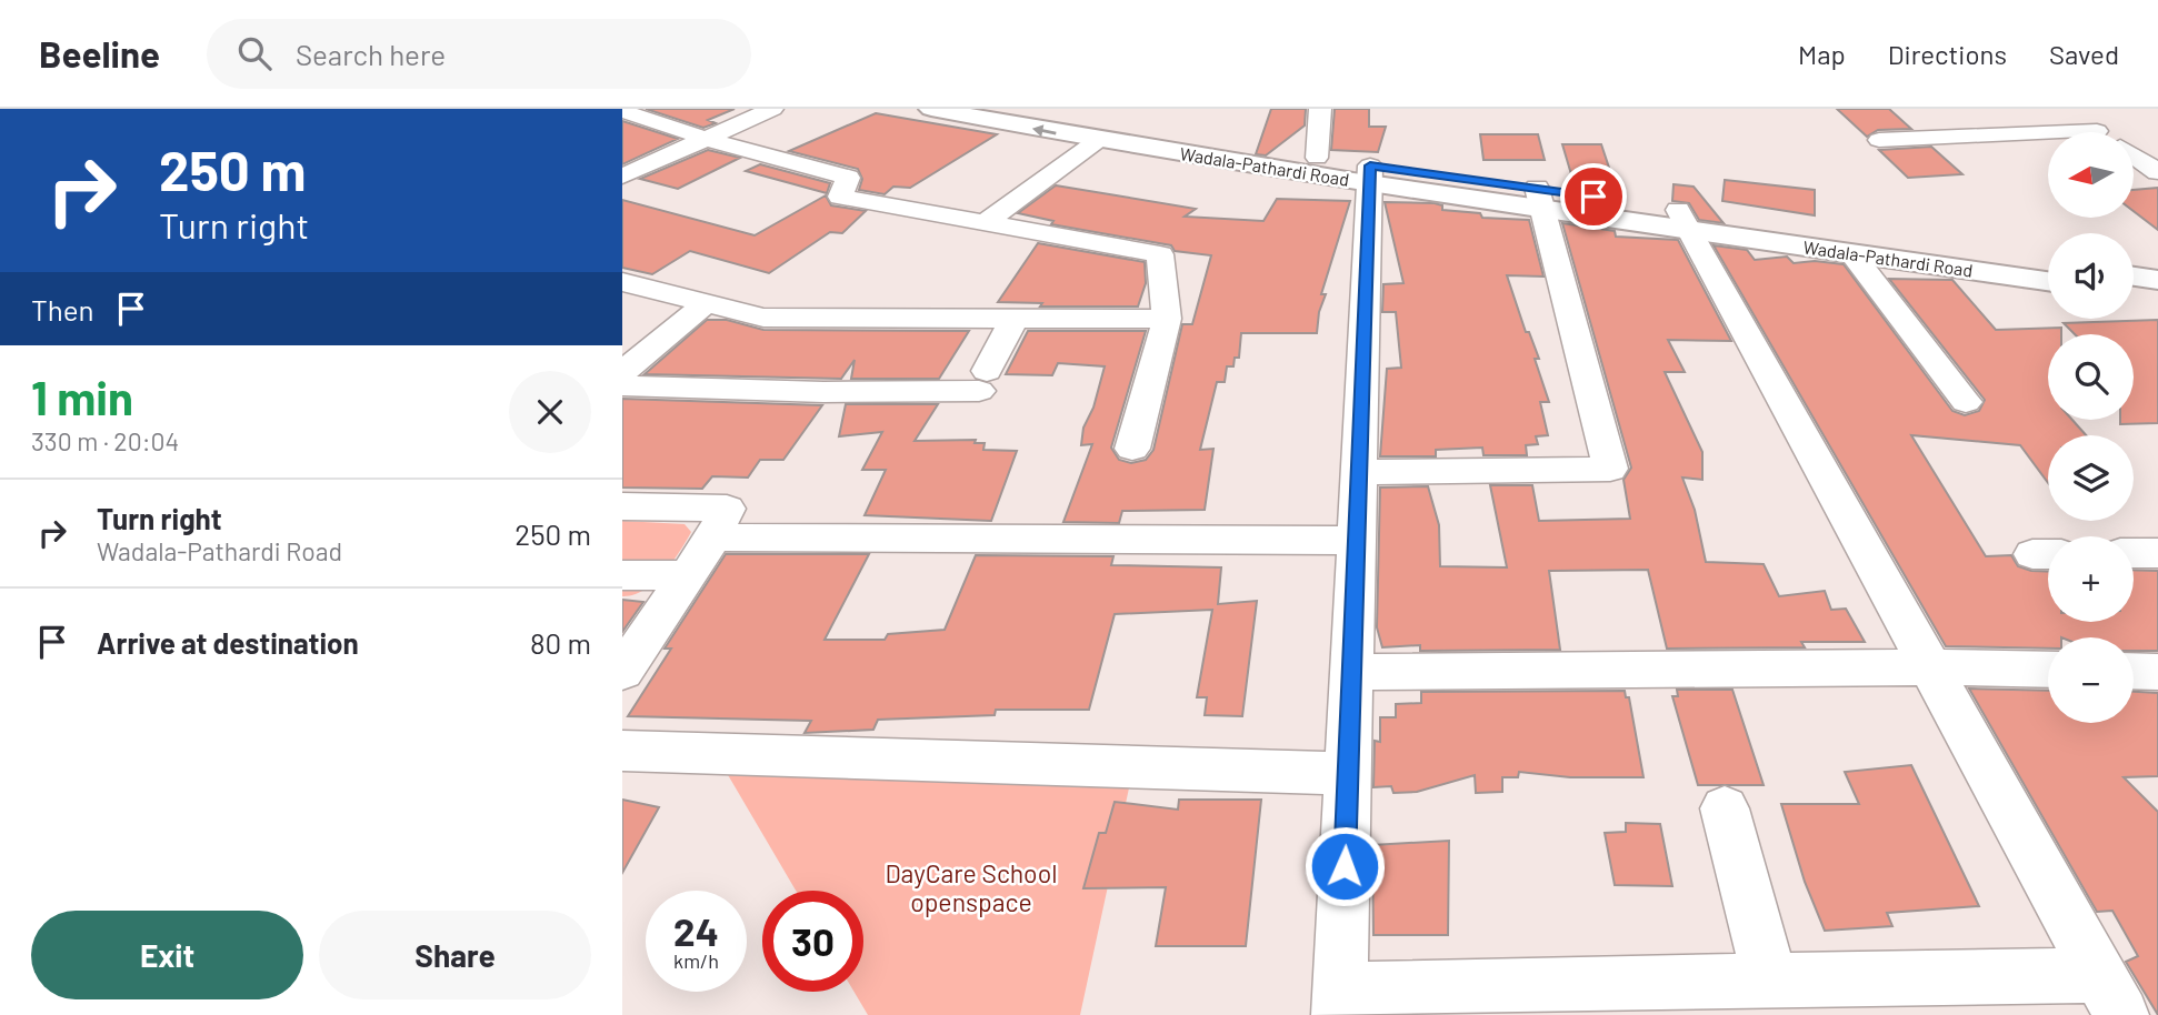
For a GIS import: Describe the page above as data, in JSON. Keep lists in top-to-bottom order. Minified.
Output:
{"streets":{"main road":["Wadala-Pathardi Road"]},"parks":["DayCare School openspace"],"north":"left","page":{"header":"Beeline","search":"Search here","nav":["Map","Directions","Saved"],"turn":["250 m","Turn right"],"map_buttons":["+","−"],"then":"Then","heading":["1 min","330 m · 20:04"],"list":[{"name":"Turn right","note":"Wadala-Pathardi Road","value":"250 m"},{"name":"Arrive at destination","value":"80 m"}],"speed":"24 km/h","limit":"30","buttons":["Exit","Share"]}}
